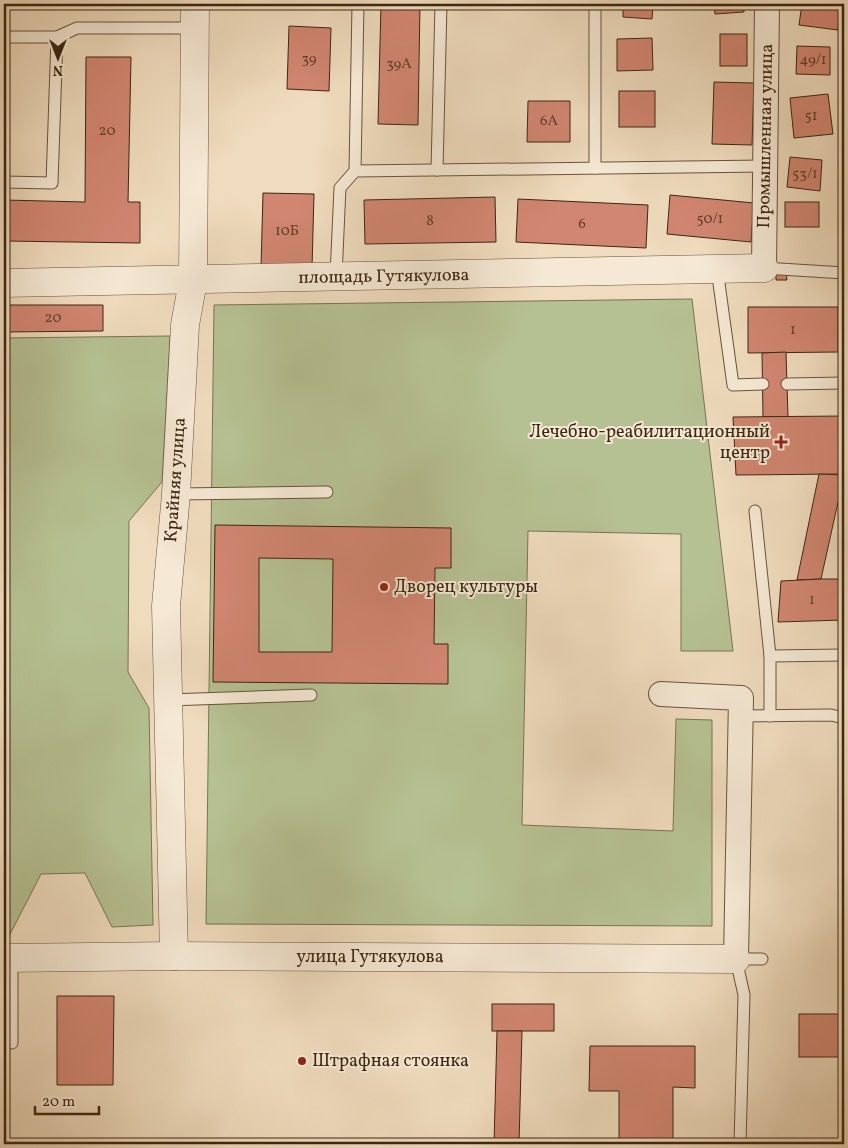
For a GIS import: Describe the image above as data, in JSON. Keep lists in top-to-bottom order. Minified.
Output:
{"streets":{"street":["Промышленная улица","площадь Гутякулова","Крайняя улица","улица Гутякулова"]},"crossings":[["Промышленная улица","площадь Гутякулова"],["площадь Гутякулова","Крайняя улица"],["Крайняя улица","улица Гутякулова"]],"places":{"health":["Лечебно-реабилитационный центр"],"other":["Дворец культуры","Штрафная стоянка"]},"house_numbers":["39","49/1","39А","51","6А","20","53/1","50/1","8","6","10Б","20","1","1"],"scale_bar":"20 m","north":"bottom"}
